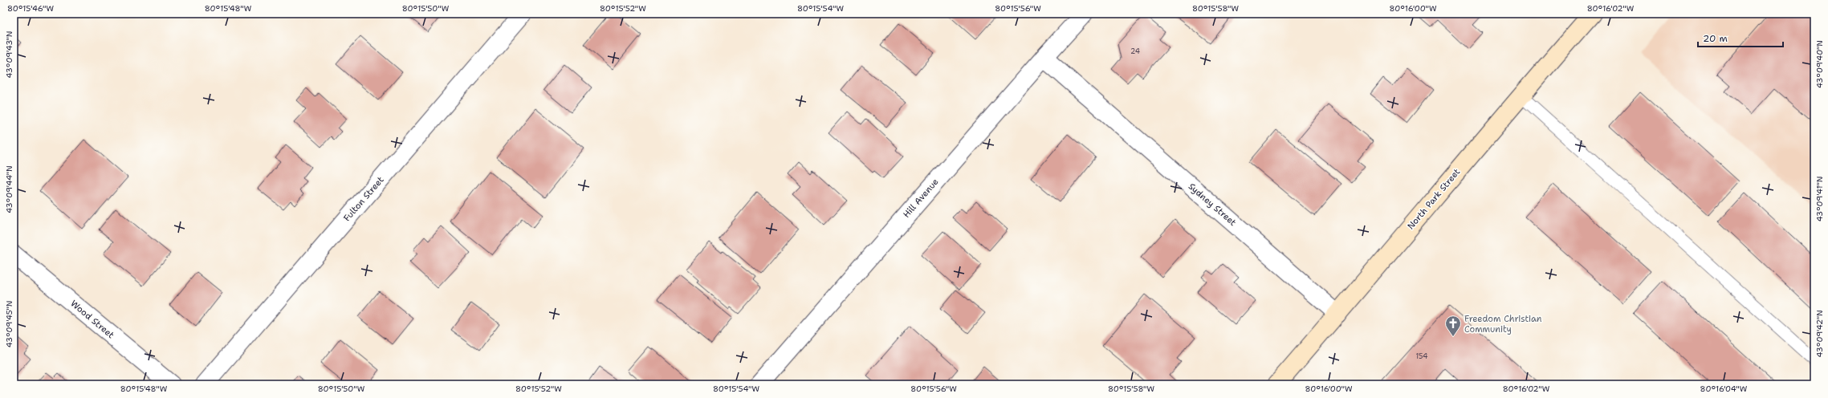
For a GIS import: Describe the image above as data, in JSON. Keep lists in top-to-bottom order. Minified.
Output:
{"streets":{"main road":["North Park Street"],"street":["Hill Avenue","Fulton Street","Sydney Street","Wood Street"]},"crossings":[["Hill Avenue","Sydney Street"],["North Park Street","Sydney Street"]],"places":{"church":["Freedom Christian Community"]},"house_numbers":["24","154"],"scale_bar":"20 m","coordinates":["80°15'46\"W","80°15'48\"W","80°15'50\"W","80°15'52\"W","80°15'54\"W","80°15'56\"W","80°15'58\"W","80°16'00\"W","80°16'02\"W","43°09'43\"N","43°09'40\"N","43°09'44\"N","43°09'41\"N","43°09'45\"N","43°09'42\"N","80°16'04\"W"]}
